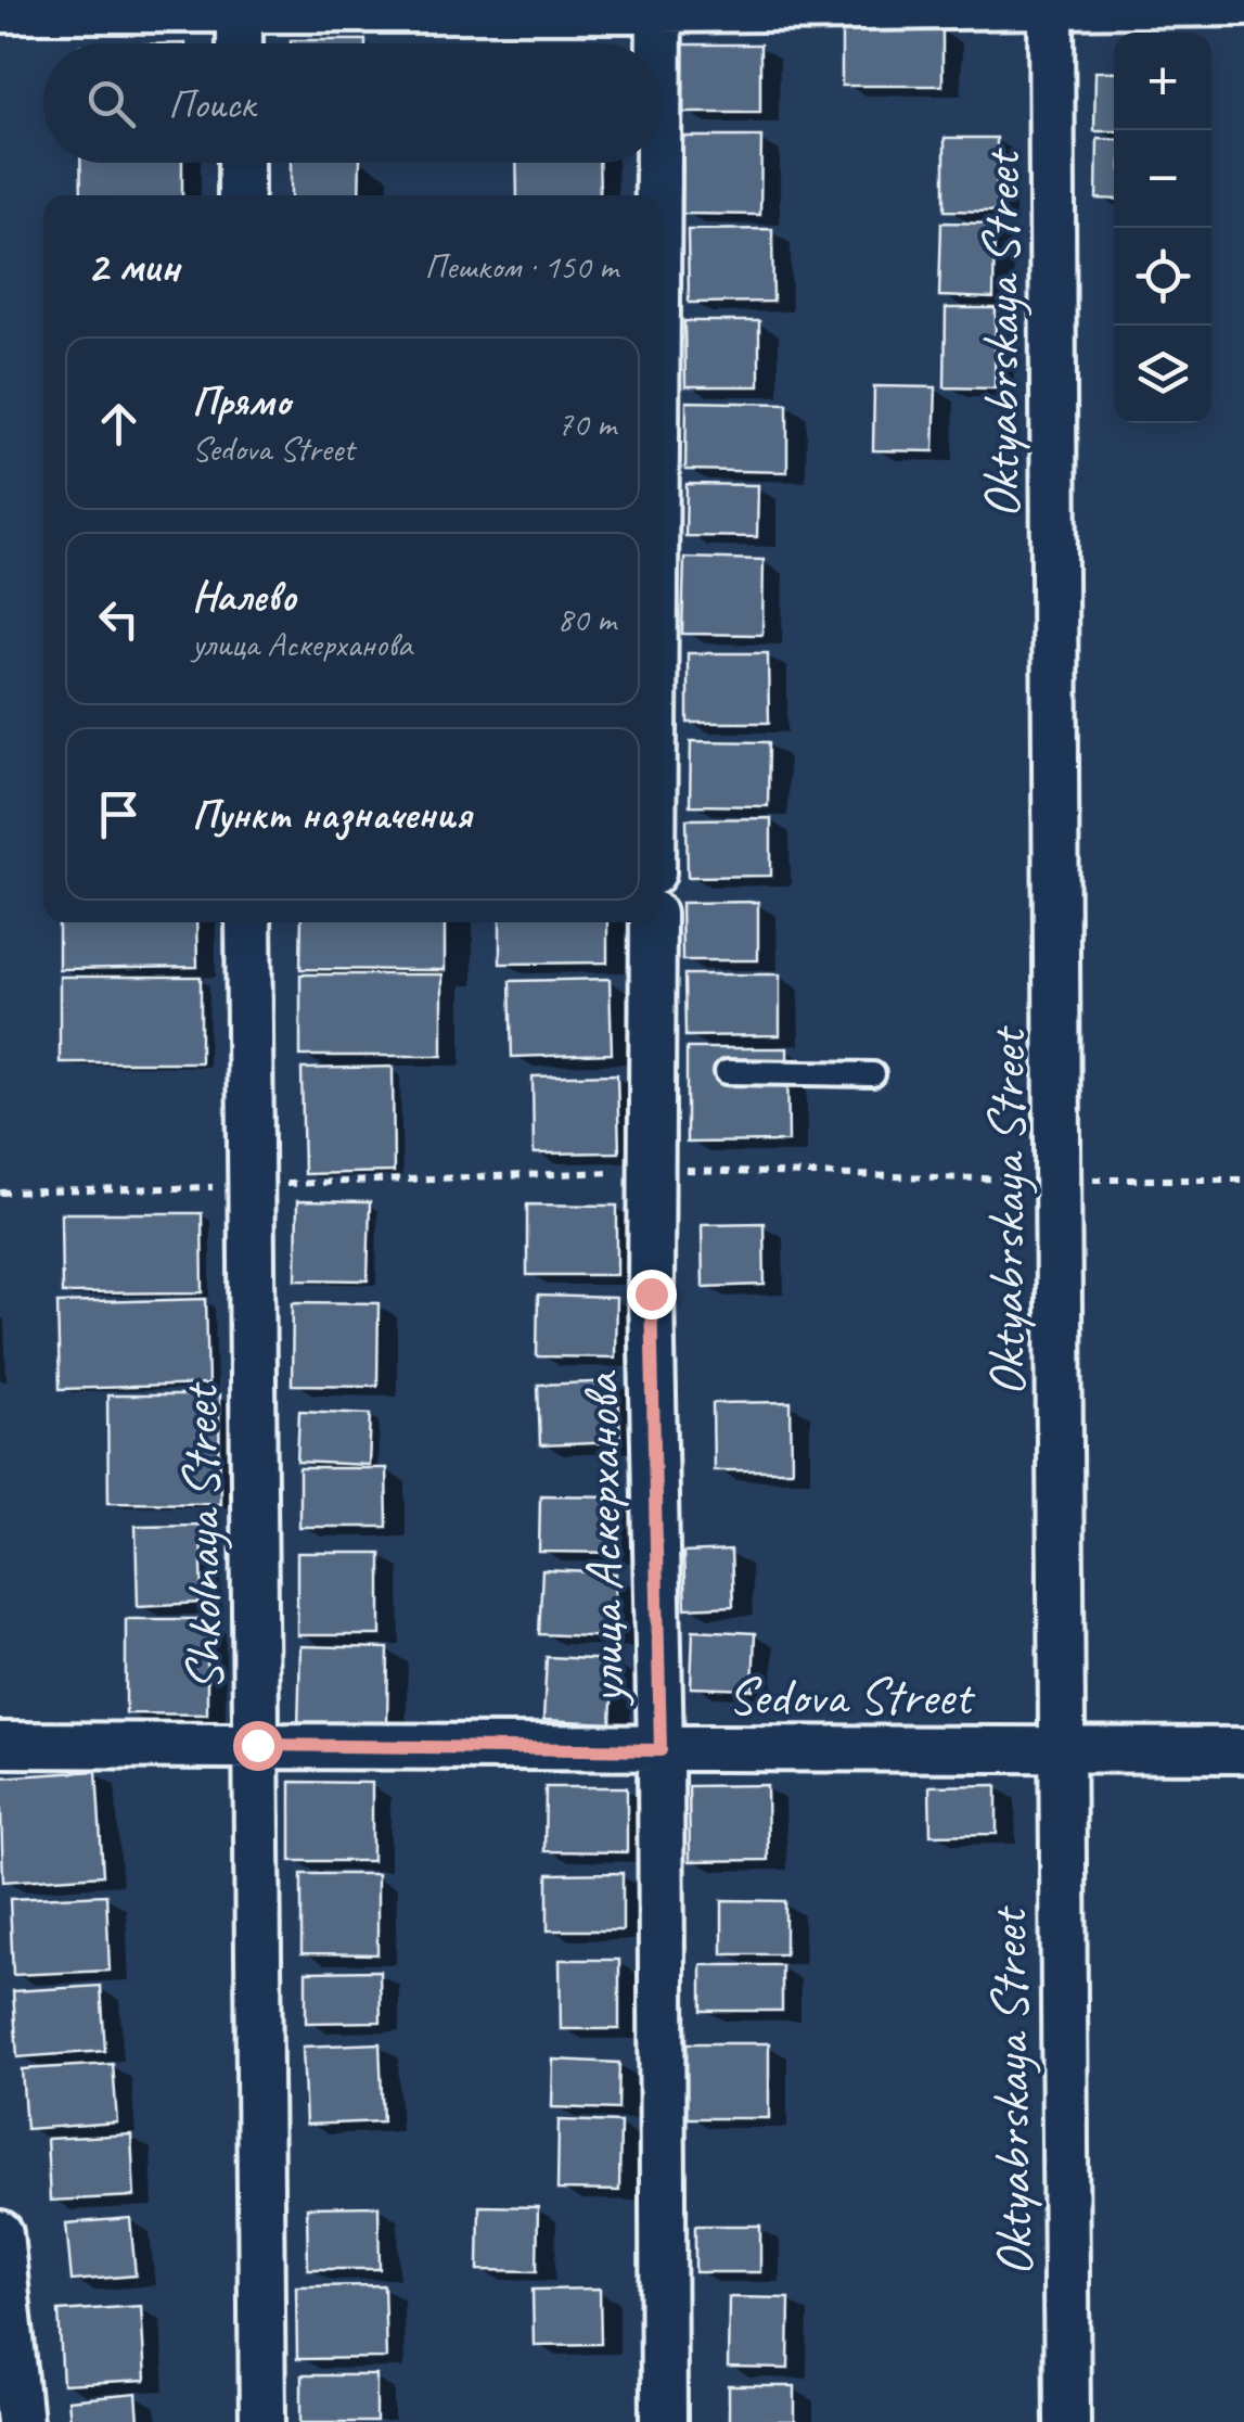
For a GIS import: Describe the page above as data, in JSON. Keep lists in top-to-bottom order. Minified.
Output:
{"streets":{"street":["Oktyabrskaya Street","Shkolnaya Street","улица Аскерханова","Sedova Street"]},"crossings":[["Oktyabrskaya Street","Sedova Street"],["Shkolnaya Street","Sedova Street"],["улица Аскерханова","Sedova Street"]],"page":{"map_buttons":["+","−"],"search":"Поиск","heading":["2 мин","Пешком · 150 m"],"list":[["Прямо","Sedova Street","70 m"],["Налево","улица Аскерханова","80 m"],"Пункт назначения"]}}
